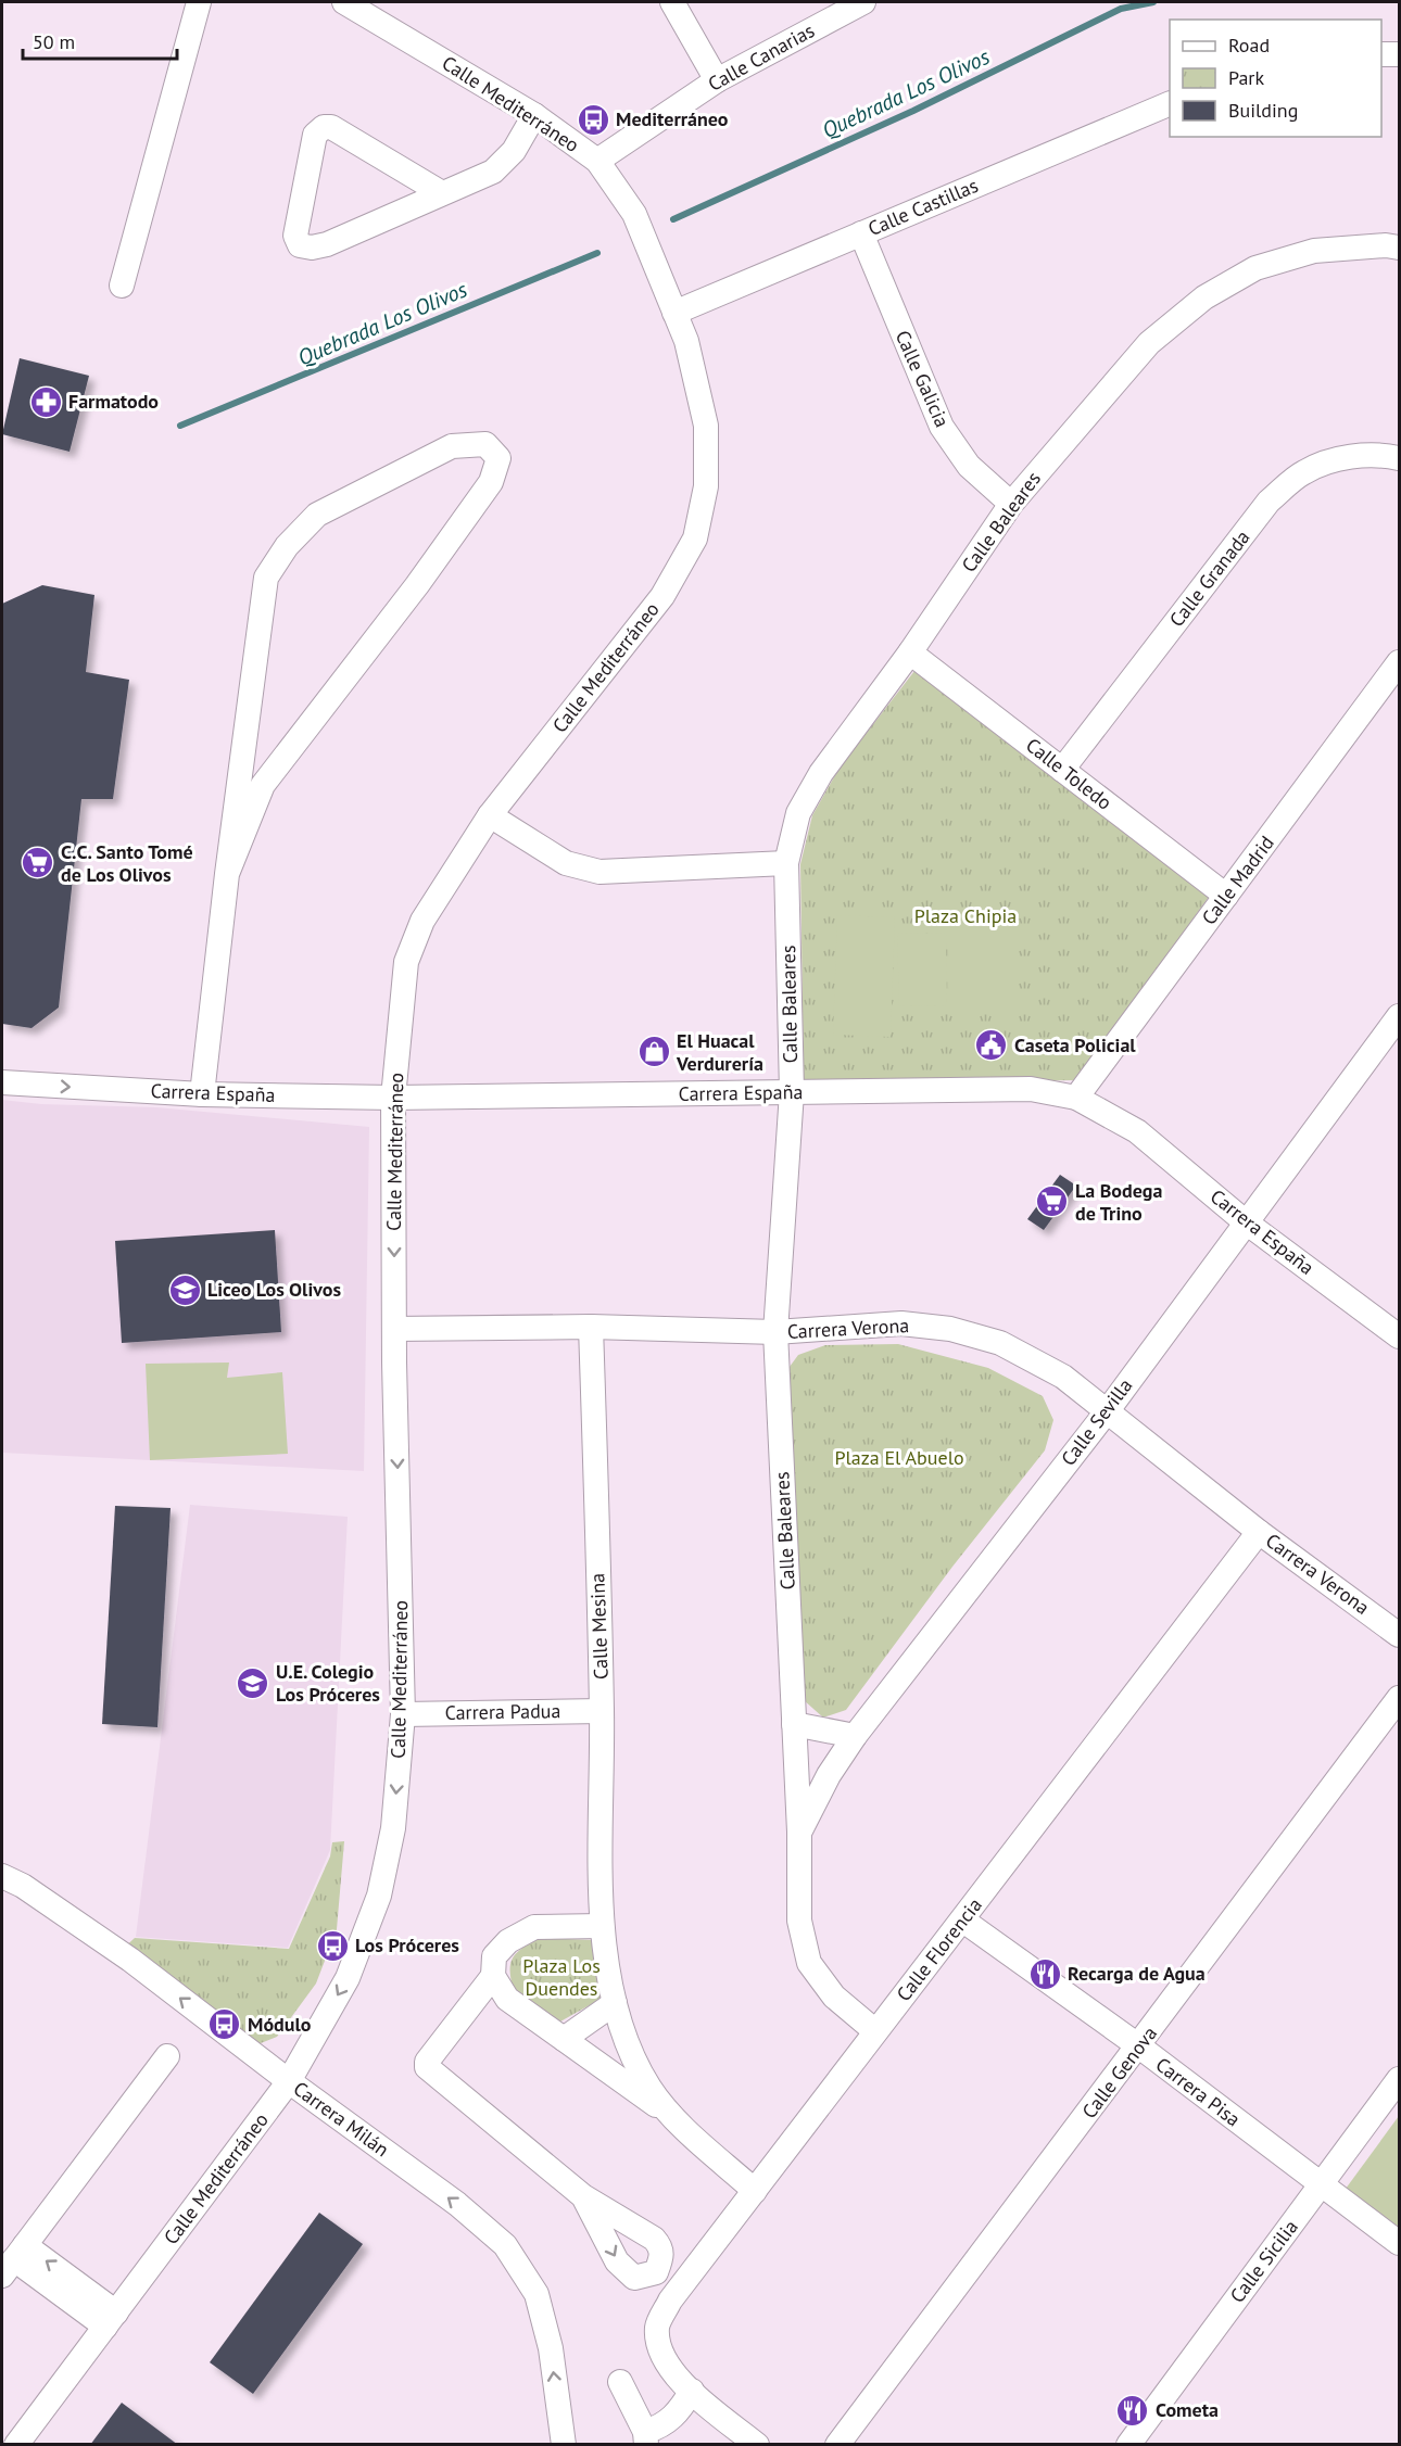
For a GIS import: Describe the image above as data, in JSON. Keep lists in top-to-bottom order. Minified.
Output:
{"streets":{"street":["Calle Canarias","Calle Mediterráneo","Calle Castillas","Calle Galicia","Calle Baleares","Calle Granada","Calle Toledo","Calle Madrid","Carrera España","Carrera Verona","Calle Sevilla","Calle Mesina","Carrera Padua","Calle Florencia","Calle Genova","Carrera Pisa","Carrera Milán","Calle Sicilia"]},"crossings":[["Calle Canarias","Calle Mediterráneo"],["Calle Mediterráneo","Calle Castillas"],["Calle Mediterráneo","Carrera España"],["Calle Mediterráneo","Carrera Verona"],["Calle Mediterráneo","Carrera Padua"],["Calle Mediterráneo","Carrera Milán"],["Calle Castillas","Calle Galicia"],["Calle Galicia","Calle Baleares"],["Calle Baleares","Calle Toledo"],["Calle Baleares","Carrera España"],["Calle Baleares","Carrera Verona"],["Calle Baleares","Calle Sevilla"],["Calle Baleares","Calle Florencia"],["Calle Granada","Calle Toledo"],["Calle Toledo","Calle Madrid"],["Calle Madrid","Carrera España"],["Carrera España","Calle Sevilla"],["Carrera Verona","Calle Sevilla"],["Carrera Verona","Calle Mesina"],["Carrera Verona","Calle Florencia"],["Calle Mesina","Carrera Padua"],["Calle Mesina","Calle Florencia"],["Calle Florencia","Carrera Pisa"],["Calle Genova","Carrera Pisa"],["Carrera Pisa","Calle Sicilia"]],"one_way":["Calle Mediterráneo","Carrera Milán"],"water":["Quebrada Los Olivos"],"parks":["Plaza Chipia","Plaza El Abuelo","Plaza Los Duendes"],"places":{"bus stop":["Mediterráneo","Los Próceres","Módulo"],"pharmacy":["Farmatodo"],"supermarket":["C.C. Santo Tomé de Los Olivos","La Bodega de Trino"],"public building":["Caseta Policial"],"shop":["El Huacal Verdurería"],"school or university":["Liceo Los Olivos","U.E. Colegio Los Próceres"],"restaurant":["Recarga de Agua","Cometa"]},"legend":["Road","Park","Building"],"scale_bar":"50 m"}
